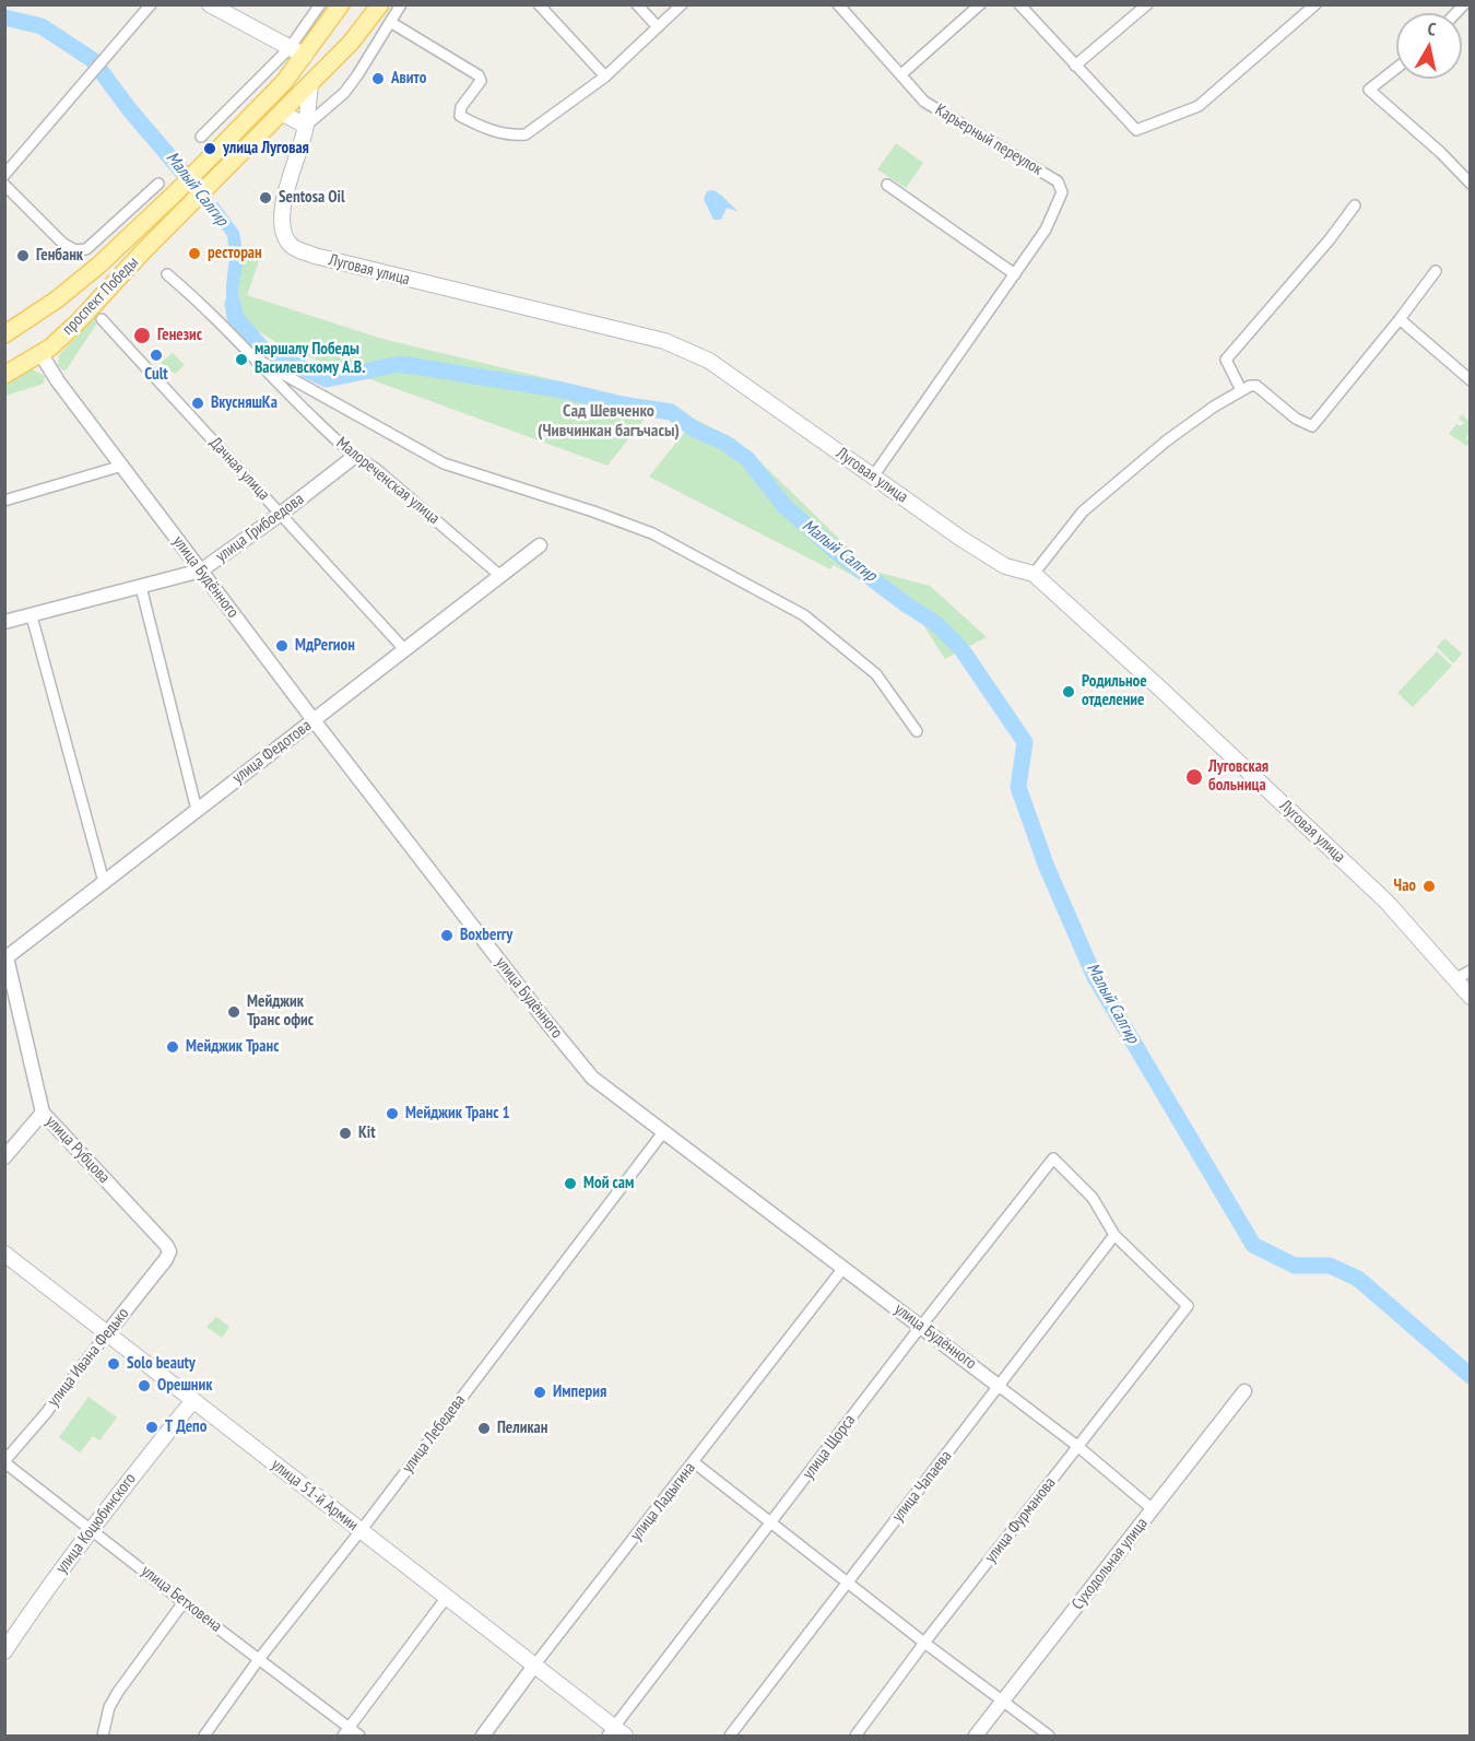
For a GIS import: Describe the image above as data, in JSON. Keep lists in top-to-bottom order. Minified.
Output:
{"streets":{"main road":["Луговая улица","проспект Победы","улица 51-й Армии","улица Коцюбинского"],"street":["Карьерный переулок","Дачная улица","Малореченская улица","улица Грибоедова","улица Будённого","улица Федотова","улица Рубцова","улица Ивана Федько","улица Лебедева","улица Щорса","улица Чапаева","улица Ладыгина","улица Фурманова","Суходольная улица","улица Бетховена"]},"crossings":[["проспект Победы","улица Будённого"],["Дачная улица","улица Грибоедова"],["Дачная улица","улица Федотова"],["Малореченская улица","улица Грибоедова"],["Малореченская улица","улица Федотова"],["улица Грибоедова","улица Будённого"],["улица Будённого","улица Федотова"],["улица Будённого","улица Лебедева"],["улица Будённого","улица Щорса"],["улица Будённого","улица Чапаева"],["улица Будённого","улица Ладыгина"],["улица Будённого","улица Фурманова"],["улица Будённого","Суходольная улица"],["улица Федотова","улица Рубцова"],["улица Рубцова","улица Ивана Федько"],["улица Ивана Федько","улица 51-й Армии"],["улица Ивана Федько","улица Бетховена"],["улица Лебедева","улица 51-й Армии"],["улица Лебедева","улица Бетховена"],["улица Щорса","улица Чапаева"],["улица Щорса","улица 51-й Армии"],["улица Щорса","улица Фурманова"],["улица Чапаева","улица Фурманова"],["улица 51-й Армии","улица Ладыгина"],["улица 51-й Армии","улица Коцюбинского"],["улица Коцюбинского","улица Бетховена"]],"districts":["Сад Шевченко (Чивчинкан багъчасы)"],"water":["Малый Салгир"],"places":["Авито","улица Луговая","Sentosa Oil","ресторан","Генбанк","Генезис","Cult","маршалу Победы Василевскому А.В.","ВкусняшКа","МдРегион","Родильное отделение","Луговская больница","Чао","Boxberry","Мейджик Транс офис","Мейджик Транс","Мейджик Транс 1","Kit","Мой сам","Solo beauty","Орешник","Империя","Т Депо","Пеликан"],"north":"top"}
